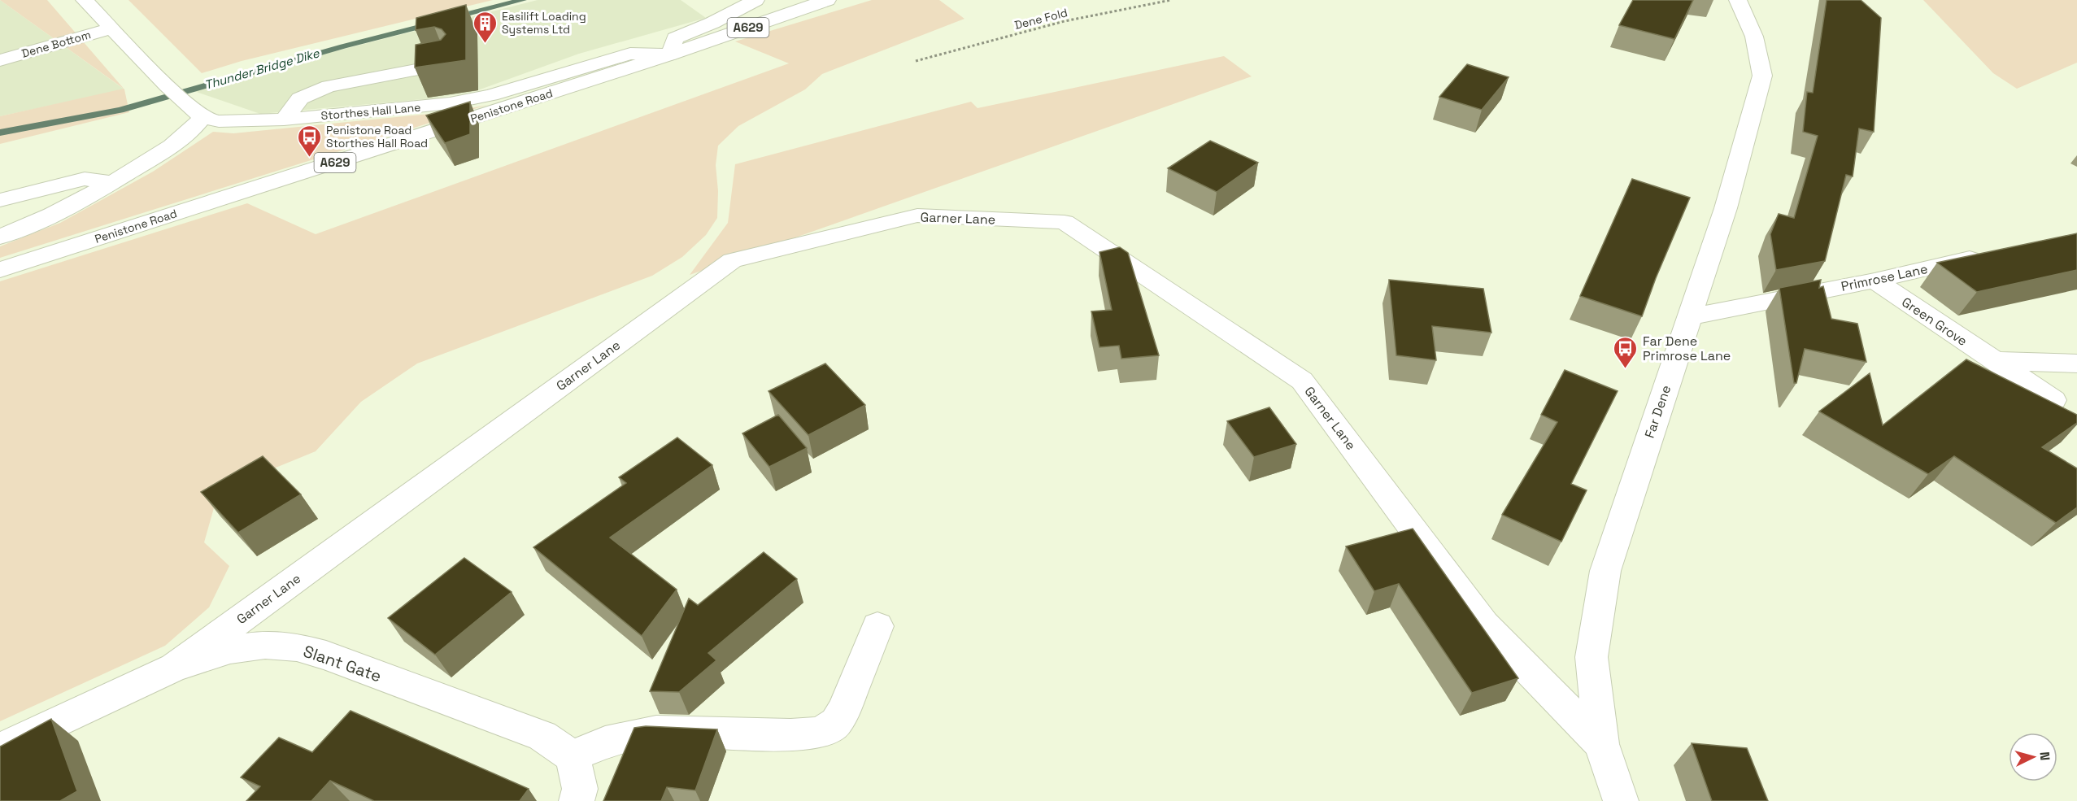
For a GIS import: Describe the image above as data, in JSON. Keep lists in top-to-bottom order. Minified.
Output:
{"streets":{"main road":["A629","Dene Bottom","Penistone Road","Storthes Hall Lane","Garner Lane","Primrose Lane","Green Grove","Far Dene","Slant Gate"],"path":["Dene Fold"]},"crossings":[["Penistone Road","Storthes Hall Lane"],["Garner Lane","Far Dene"],["Garner Lane","Slant Gate"],["Primrose Lane","Green Grove"],["Primrose Lane","Far Dene"]],"water":["Thunder Bridge Dike"],"places":{"building":["Easilift Loading Systems Ltd"],"bus stop":["Penistone Road Storthes Hall Road","Far Dene Primrose Lane"]},"north":"right"}
